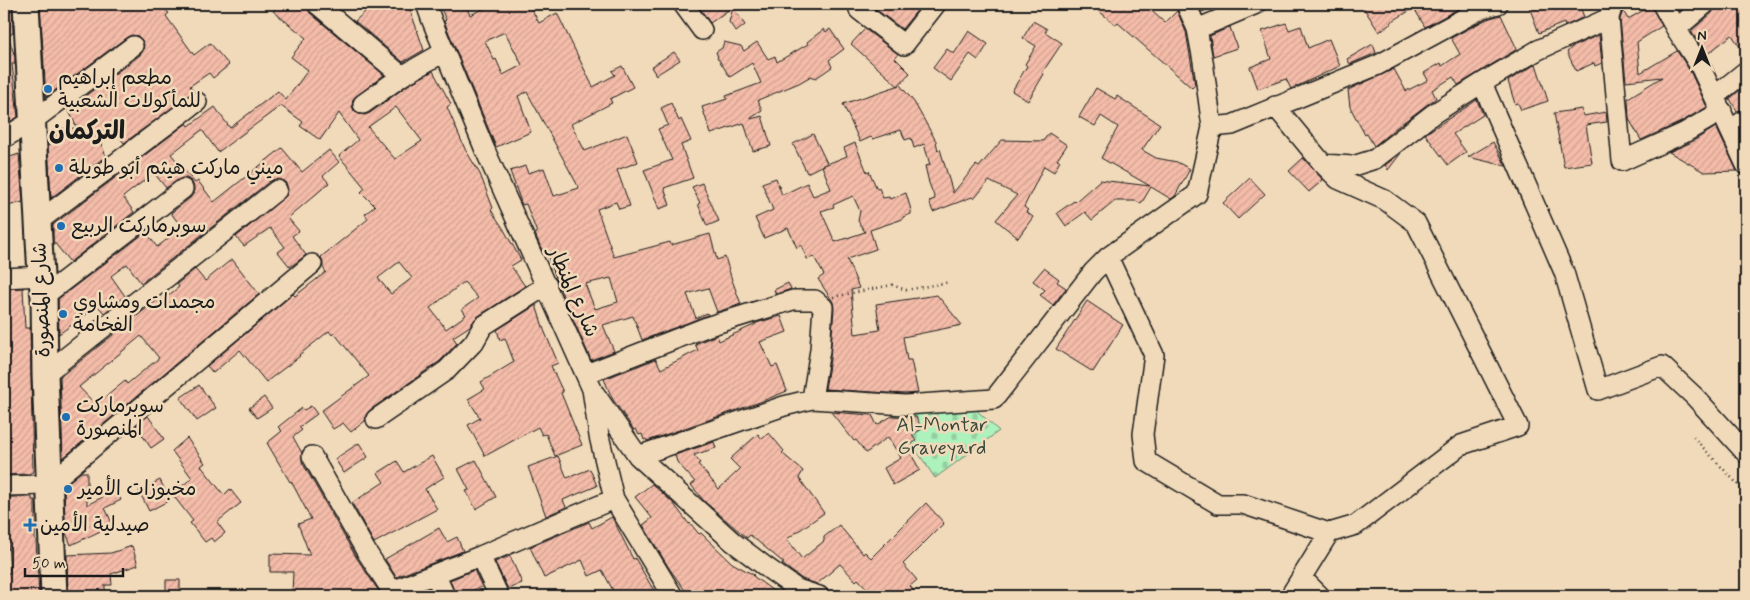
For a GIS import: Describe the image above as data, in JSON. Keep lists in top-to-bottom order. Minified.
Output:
{"streets":{"main road":["شارع المنصورة"],"street":["شارع المنطار"]},"districts":["التركمان"],"parks":["Al-Montar Graveyard"],"places":{"other":["مطعم إبراهيم للمأكولات الشعبية","ميني ماركت هيثم أبو طويلة","سوبرماركت الربيع","مجمدات ومشاوي الفخامة","سوبرماركت المنصورة","مخبوزات الأمير"],"health":["صيدلية الأمين"]},"scale_bar":"50 m","north":"top"}
